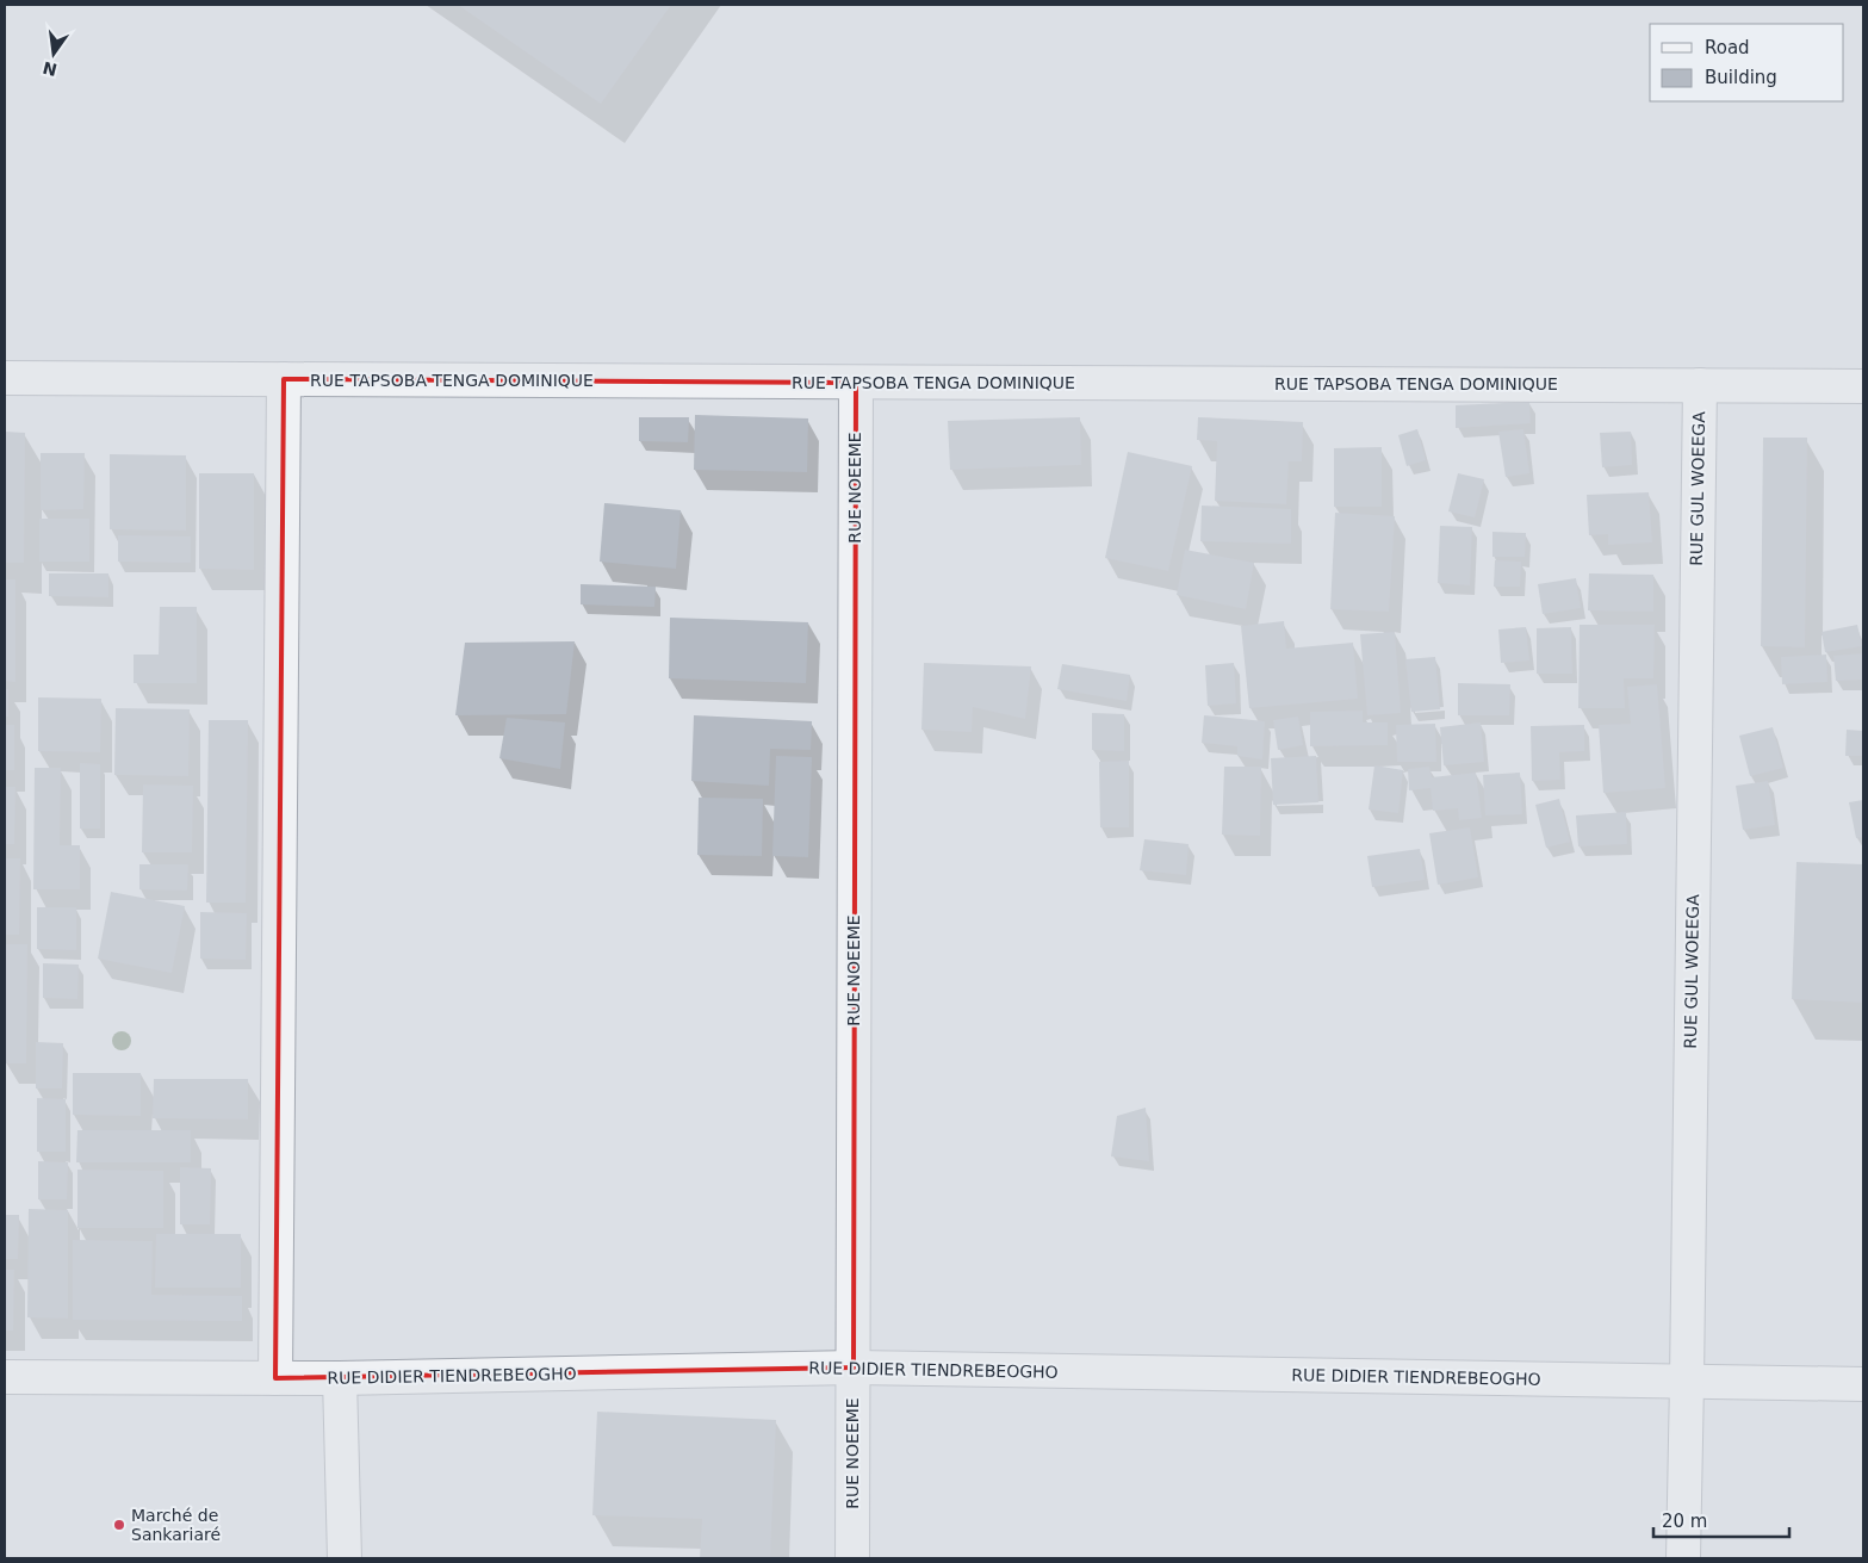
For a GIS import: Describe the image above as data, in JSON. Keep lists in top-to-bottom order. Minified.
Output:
{"streets":{"street":["RUE TAPSOBA TENGA DOMINIQUE","RUE NOEEME","RUE GUL WOEEGA","RUE DIDIER TIENDREBEOGHO"]},"crossings":[["RUE TAPSOBA TENGA DOMINIQUE","RUE NOEEME"],["RUE TAPSOBA TENGA DOMINIQUE","RUE GUL WOEEGA"],["RUE NOEEME","RUE DIDIER TIENDREBEOGHO"],["RUE GUL WOEEGA","RUE DIDIER TIENDREBEOGHO"]],"places":["Marché de Sankariaré"],"legend":["Road","Building"],"scale_bar":"20 m","north":"bottom"}
